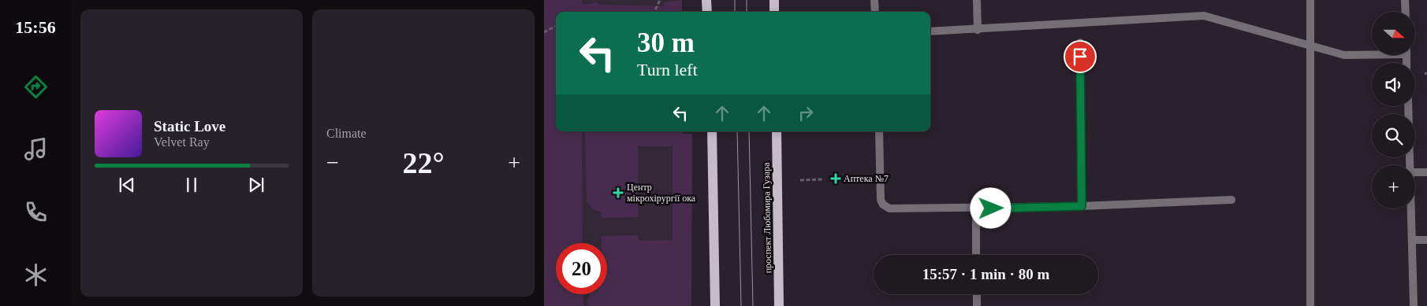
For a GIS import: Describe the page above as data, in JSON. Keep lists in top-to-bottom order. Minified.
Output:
{"streets":{"main road":["проспект Любомира Гузара"]},"places":{"health":["Аптека №7","Центр мікрохірургії ока"]},"north":"right","page":{"tabs":"15:56","tile":"Climate","map_buttons":"+","turn":["30 m","Turn left"],"song":["Static Love","Velvet Ray"],"heat":["−","22°","+"],"limit":"20","trip":"15:57 · 1 min · 80 m"}}
